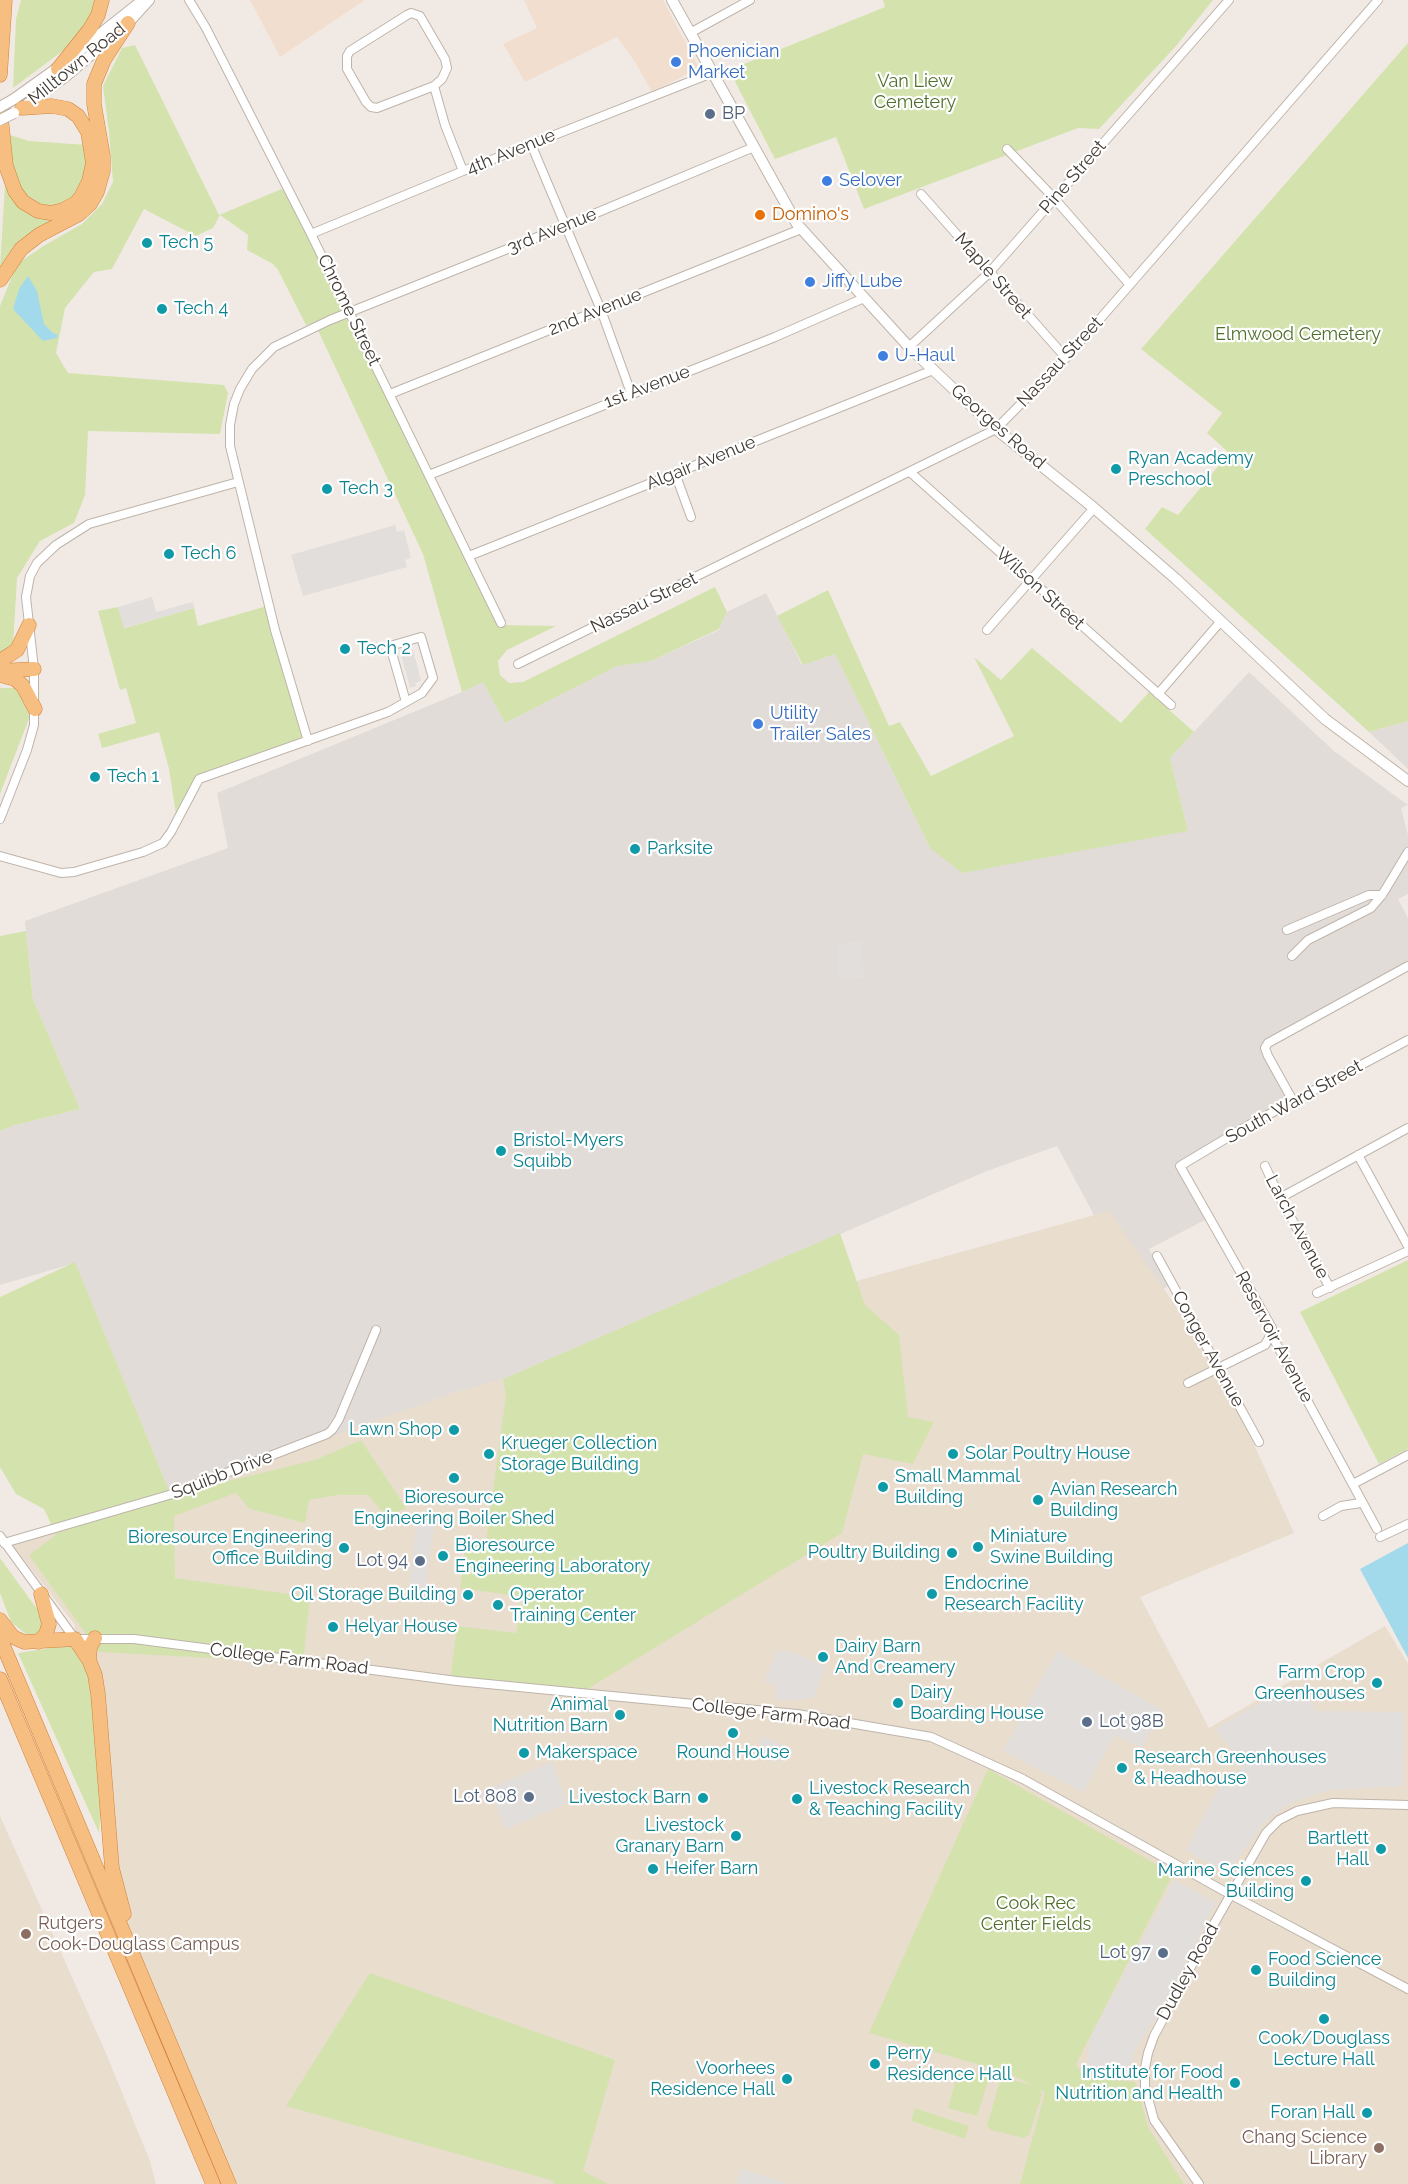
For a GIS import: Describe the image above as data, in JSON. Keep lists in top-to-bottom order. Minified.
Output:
{"streets":{"street":["Milltown Road","4th Avenue","Pine Street","3rd Avenue","Maple Street","Chrome Street","2nd Avenue","Nassau Street","1st Avenue","Georges Road","Algair Avenue","Wilson Street","South Ward Street","Larch Avenue","Reservoir Avenue","Conger Avenue","Squibb Drive","College Farm Road","Dudley Road"]},"crossings":[["4th Avenue","Chrome Street"],["4th Avenue","Georges Road"],["Pine Street","Maple Street"],["Pine Street","Georges Road"],["3rd Avenue","Chrome Street"],["3rd Avenue","Georges Road"],["Maple Street","Nassau Street"],["Chrome Street","2nd Avenue"],["Chrome Street","1st Avenue"],["Chrome Street","Algair Avenue"],["2nd Avenue","Georges Road"],["Nassau Street","Georges Road"],["Nassau Street","Wilson Street"],["1st Avenue","Georges Road"],["Georges Road","Algair Avenue"],["South Ward Street","Reservoir Avenue"],["College Farm Road","Dudley Road"]],"parks":["Van Liew Cemetery","Elmwood Cemetery","Cook Rec Center Fields"],"places":["Phoenician Market","BP","Selover","Domino's","Tech 5","Jiffy Lube","Tech 4","U-Haul","Ryan Academy Preschool","Tech 3","Tech 6","Tech 2","Utility Trailer Sales","Tech 1","Parksite","Bristol-Myers Squibb","Lawn Shop","Krueger Collection Storage Building","Solar Poultry House","Bioresource Engineering Boiler Shed","Small Mammal Building","Avian Research Building","Miniature Swine Building","Bioresource Engineering Office Building","Poultry Building","Bioresource Engineering Laboratory","Lot 94","Endocrine Research Facility","Oil Storage Building","Operator Training Center","Helyar House","Dairy Barn And Creamery","Farm Crop Greenhouses","Dairy Boarding House","Animal Nutrition Barn","Lot 98B","Round House","Makerspace","Research Greenhouses & Headhouse","Lot 808","Livestock Barn","Livestock Research & Teaching Facility","Livestock Granary Barn","Bartlett Hall","Heifer Barn","Marine Sciences Building","Rutgers Cook-Douglass Campus","Lot 97","Food Science Building","Cook/Douglass Lecture Hall","Perry Residence Hall","Voorhees Residence Hall","Institute for Food Nutrition and Health","Foran Hall","Chang Science Library"]}
